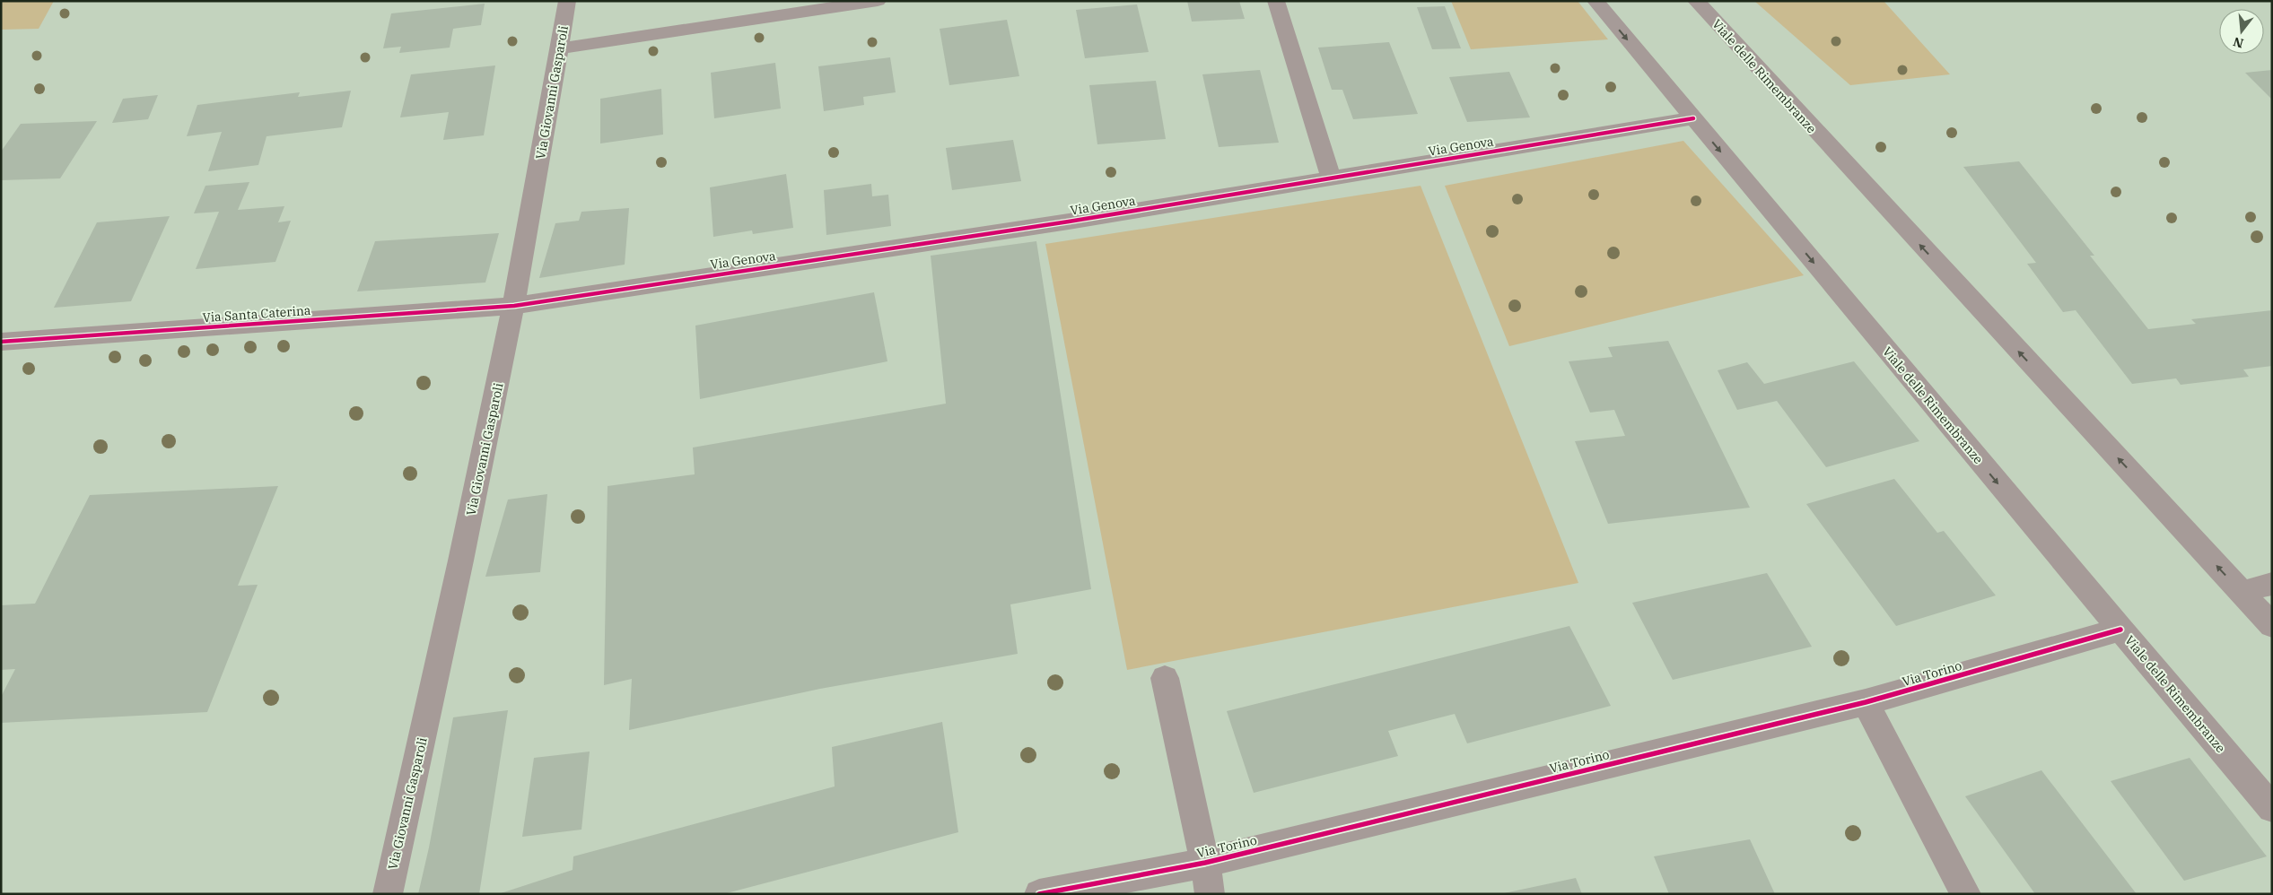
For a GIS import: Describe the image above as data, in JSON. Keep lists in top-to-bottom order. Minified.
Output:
{"streets":{"street":["Viale delle Rimembranze","Via Giovanni Gasparoli","Via Genova","Via Santa Caterina","Via Torino"]},"crossings":[["Viale delle Rimembranze","Via Genova"],["Viale delle Rimembranze","Via Torino"],["Via Giovanni Gasparoli","Via Genova"],["Via Giovanni Gasparoli","Via Santa Caterina"],["Via Genova","Via Santa Caterina"]],"north":"bottom"}
